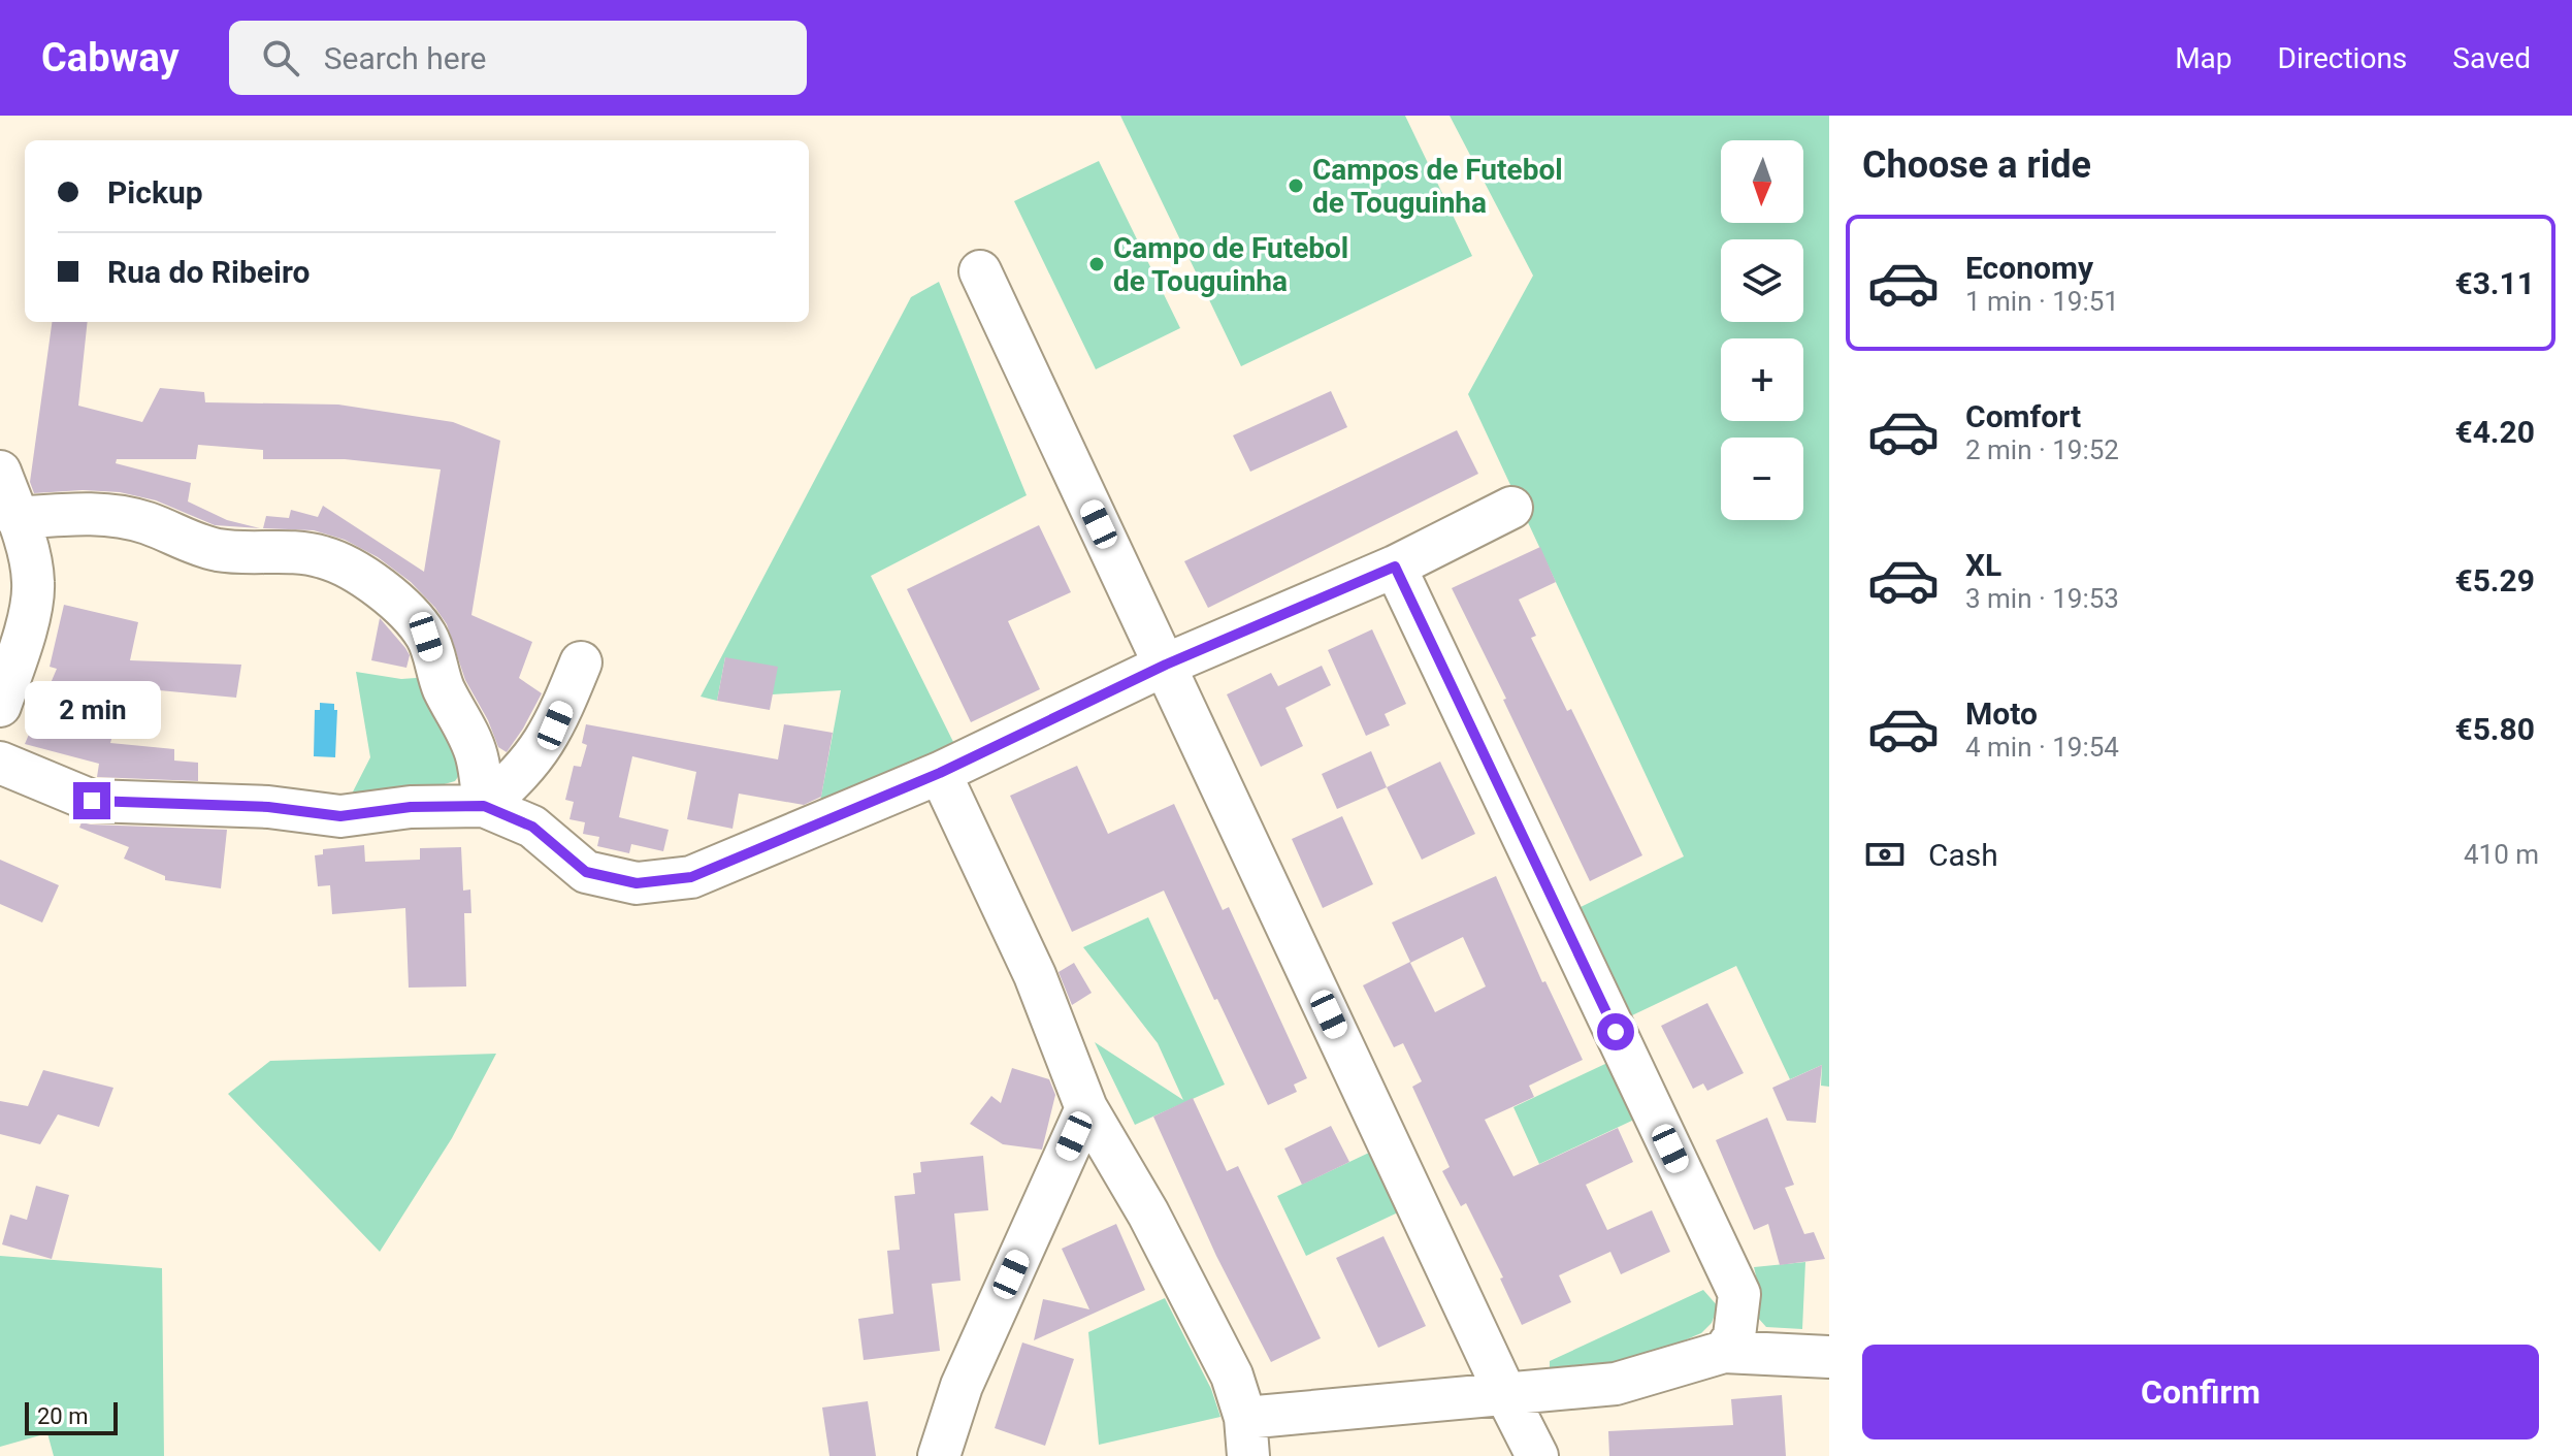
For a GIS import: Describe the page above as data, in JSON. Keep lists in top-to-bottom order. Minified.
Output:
{"places":["Campos de Futebol de Touguinha","Campo de Futebol de Touguinha"],"scale_bar":"20 m","north":"bottom","page":{"header":"Cabway","search":"Search here","nav":["Map","Directions","Saved"],"heading":"Choose a ride","map_buttons":["+","−"],"banner":["Pickup","Rua do Ribeiro"],"list":[{"name":"Economy","note":"1 min · 19:51","value":"€3.11"},{"name":"Comfort","note":"2 min · 19:52","value":"€4.20"},{"name":"XL","note":"3 min · 19:53","value":"€5.29"},{"name":"Moto","note":"4 min · 19:54","value":"€5.80"}],"bubble":"2 min","pay":["Cash","410 m"],"buttons":"Confirm","scale":"20 m"}}
